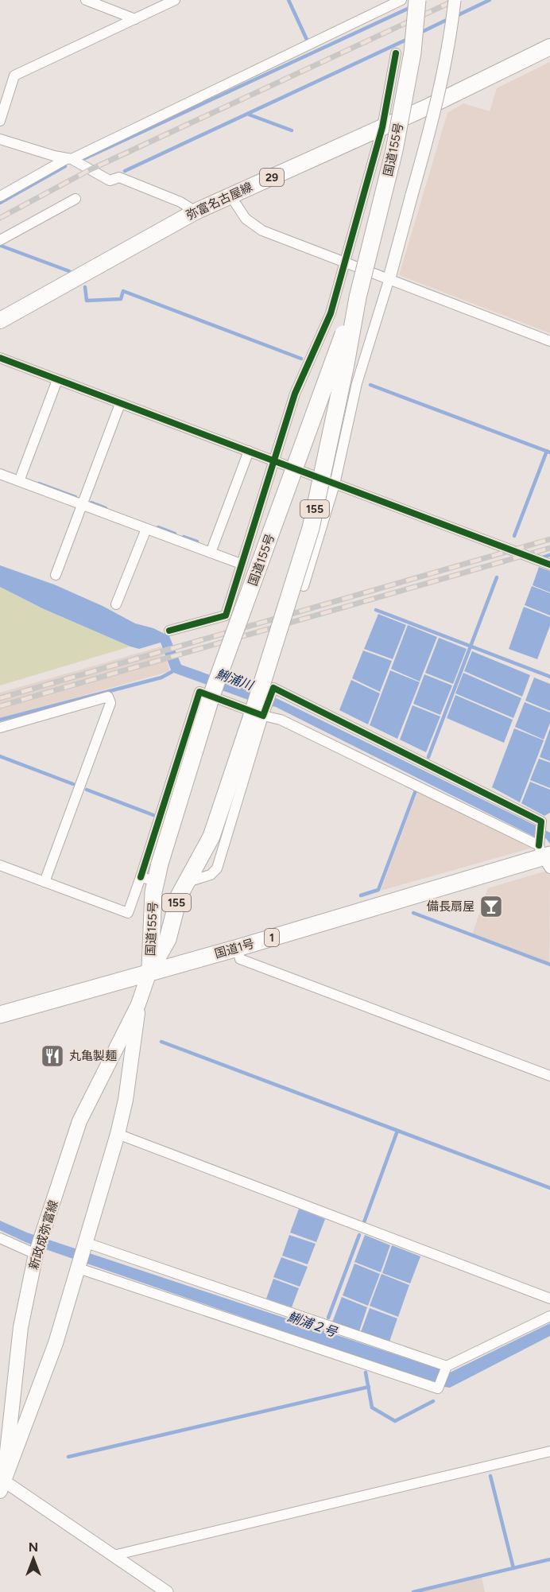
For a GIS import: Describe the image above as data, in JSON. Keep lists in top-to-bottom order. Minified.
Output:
{"streets":{"highway":["国道155号","155","1","国道1号"],"main road":["29","弥富名古屋線","新政成弥富線"]},"crossings":[["国道155号","国道1号"],["国道155号","新政成弥富線"],["国道1号","新政成弥富線"]],"water":["鯏浦川","鯏浦２号"],"places":{"bar":["備長扇屋"],"restaurant":["丸亀製麺"]},"north":"top"}
